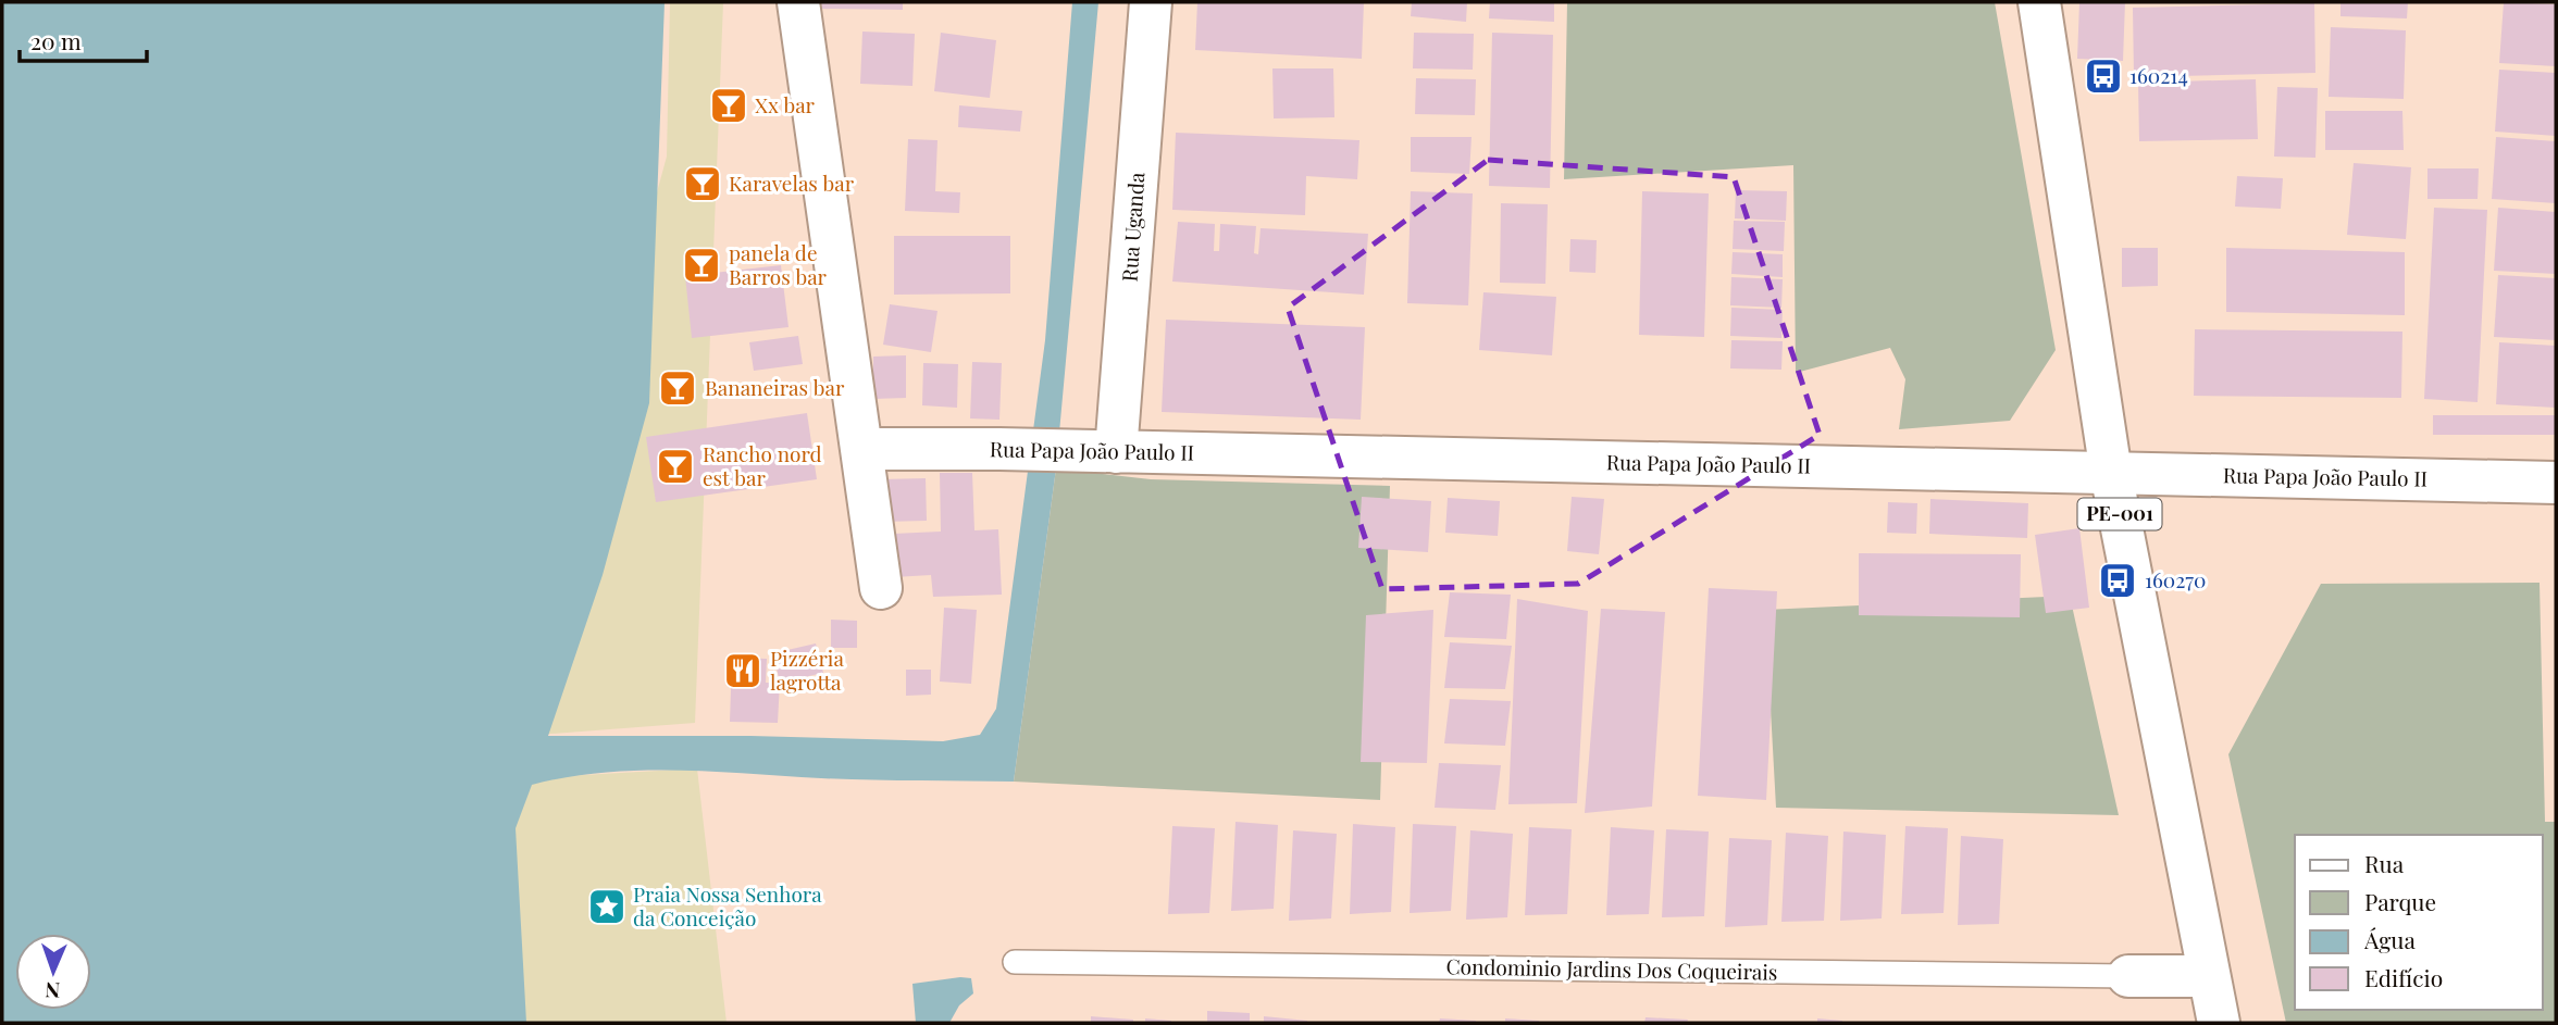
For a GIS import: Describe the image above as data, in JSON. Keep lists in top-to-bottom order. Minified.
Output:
{"streets":{"street":["Rua Uganda","Rua Papa João Paulo II","PE-001","Condominio Jardins Dos Coqueirais"]},"crossings":[["Rua Uganda","Rua Papa João Paulo II"],["Rua Papa João Paulo II","PE-001"],["PE-001","Condominio Jardins Dos Coqueirais"]],"places":{"bus stop":["160214","160270"],"bar":["Xx bar","Karavelas bar","panela de Barros bar","Bananeiras bar","Rancho nord est bar"],"restaurant":["Pizzéria lagrotta"],"place":["Praia Nossa Senhora da Conceição"]},"legend":["Rua","Parque","Água","Edifício"],"scale_bar":"20 m","north":"bottom"}
